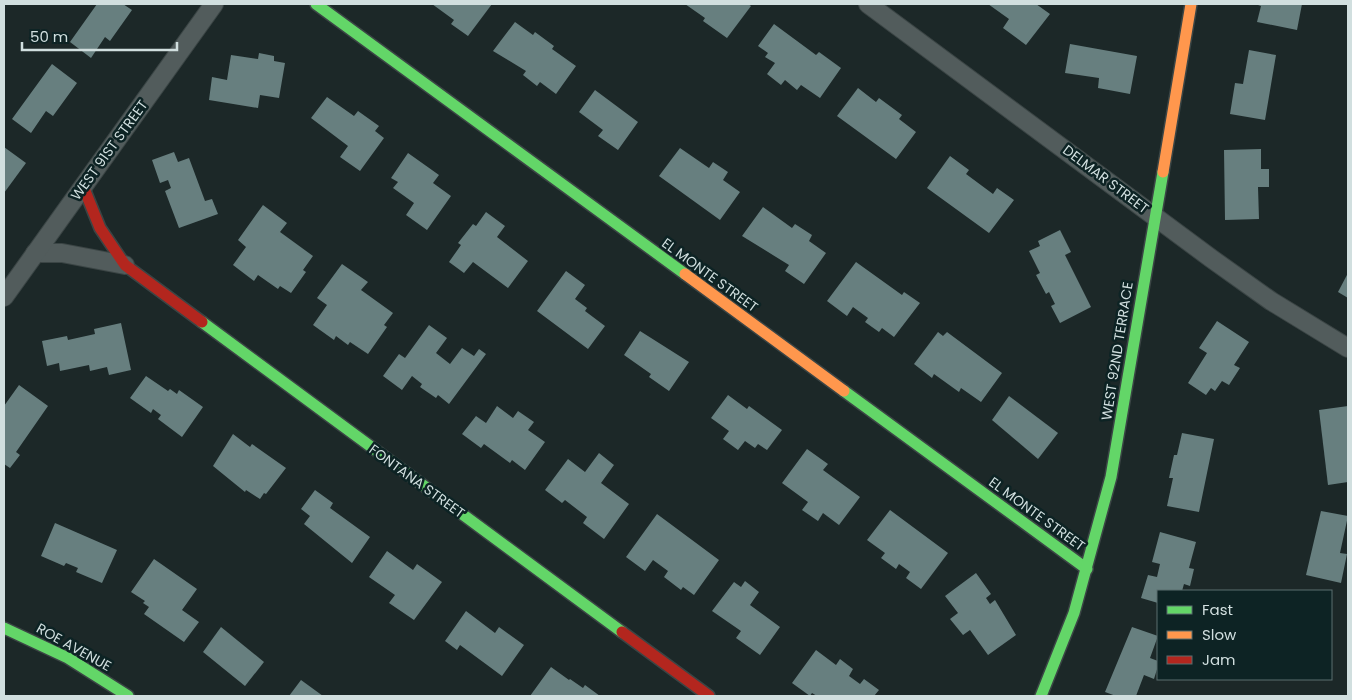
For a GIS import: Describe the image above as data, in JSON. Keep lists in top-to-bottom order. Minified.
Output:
{"streets":{"street":["WEST 91ST STREET","DELMAR STREET","EL MONTE STREET","WEST 92ND TERRACE","FONTANA STREET","ROE AVENUE"]},"crossings":[["WEST 91ST STREET","FONTANA STREET"],["DELMAR STREET","WEST 92ND TERRACE"],["EL MONTE STREET","WEST 92ND TERRACE"]],"legend":["Fast","Slow","Jam"],"scale_bar":"50 m"}
